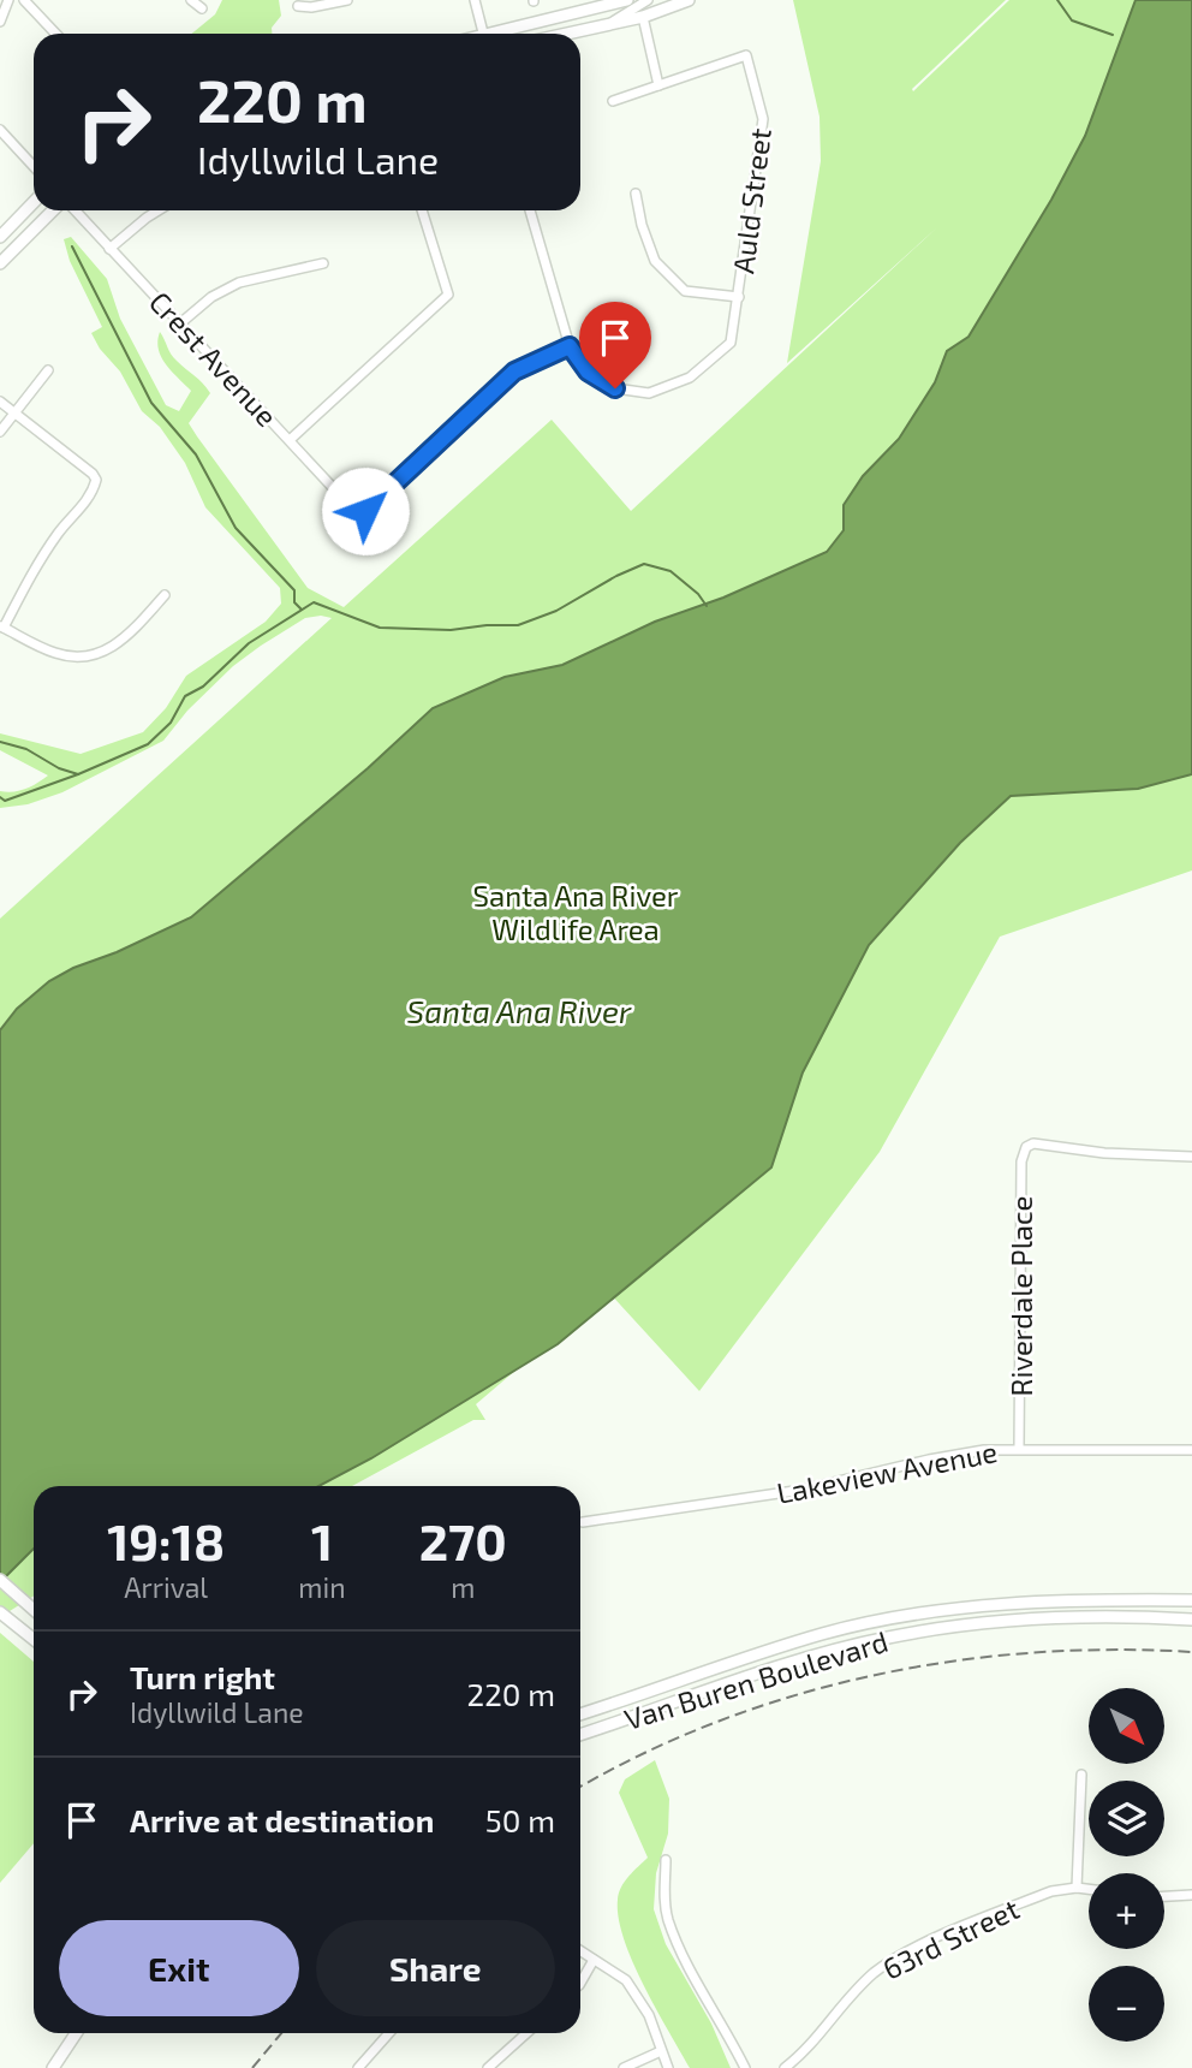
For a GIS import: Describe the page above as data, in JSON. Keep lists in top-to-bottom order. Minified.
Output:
{"streets":{"main road":["Van Buren Boulevard"],"street":["Auld Street","Crest Avenue","Riverdale Place","Lakeview Avenue","63rd Street"]},"crossings":[["Auld Street","Crest Avenue"],["Riverdale Place","Lakeview Avenue"]],"water":["Santa Ana River"],"parks":["Santa Ana River Wildlife Area"],"north":"bottom right","page":{"turn":["220 m","Idyllwild Lane"],"eta":["19:18","Arrival","1","min","270","m"],"list":[{"name":"Turn right","note":"Idyllwild Lane","value":"220 m"},{"name":"Arrive at destination","value":"50 m"}],"map_buttons":["+","−"],"buttons":["Exit","Share"]}}
